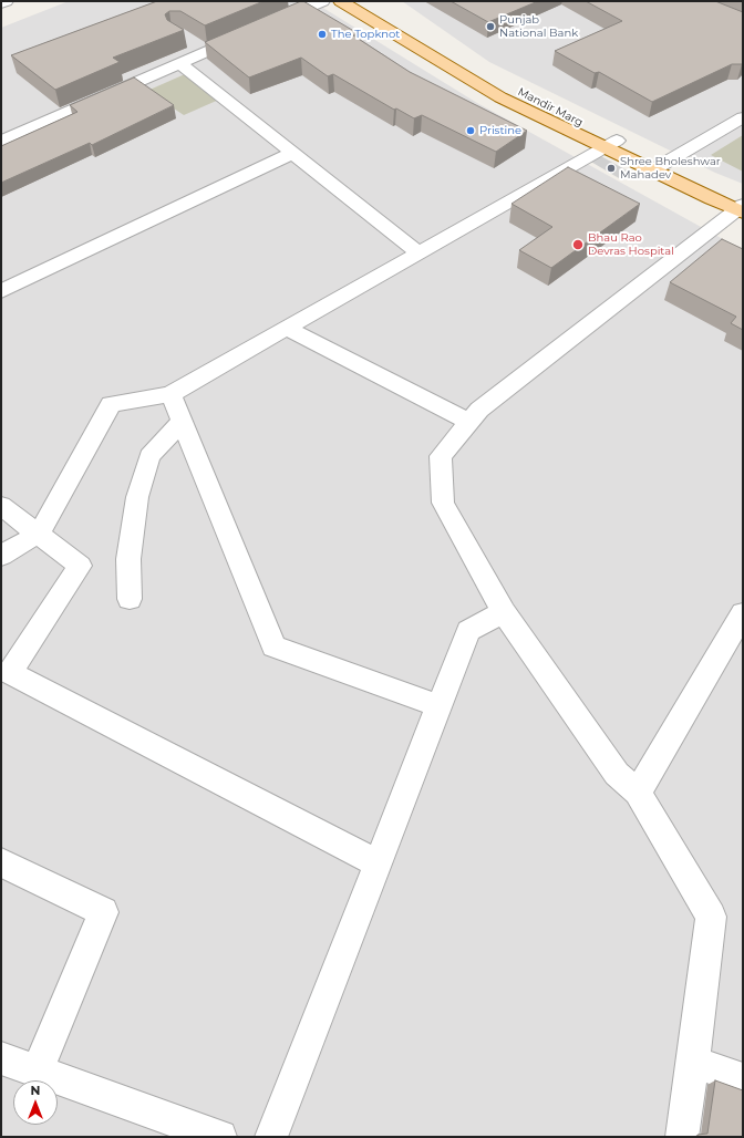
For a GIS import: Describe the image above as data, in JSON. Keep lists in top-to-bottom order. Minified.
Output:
{"streets":{"main road":["Mandir Marg"]},"places":["Punjab National Bank","The Topknot","Pristine","Shree Bholeshwar Mahadev","Bhau Rao Devras Hospital"],"north":"top"}
